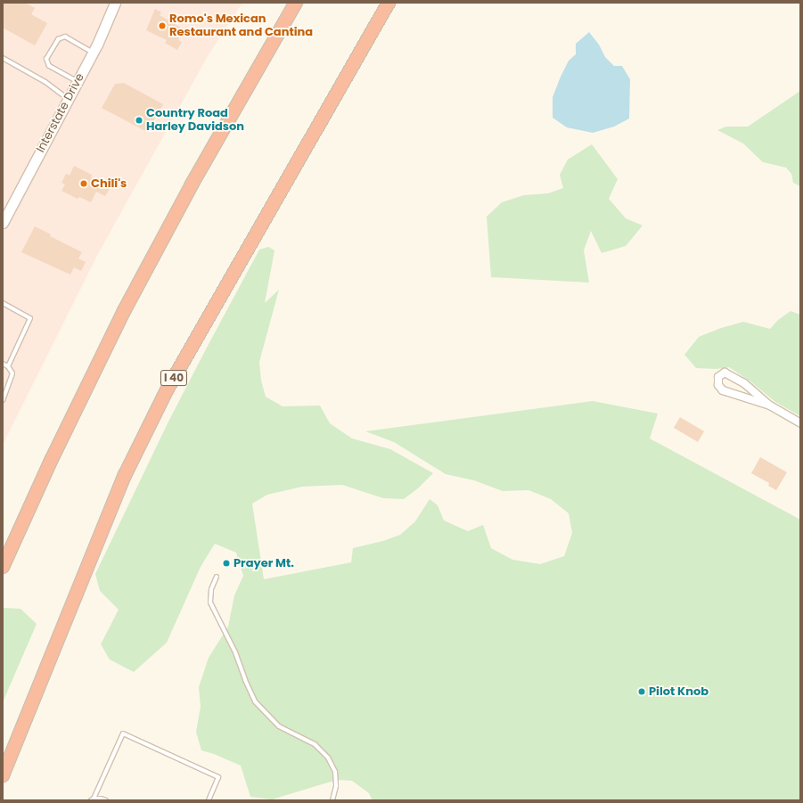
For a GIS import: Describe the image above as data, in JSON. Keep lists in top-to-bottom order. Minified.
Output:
{"streets":{"highway":["I 40"],"main road":["Interstate Drive"]},"places":["Romo's Mexican Restaurant and Cantina","Country Road Harley Davidson","Chili's","Prayer Mt.","Pilot Knob"]}
